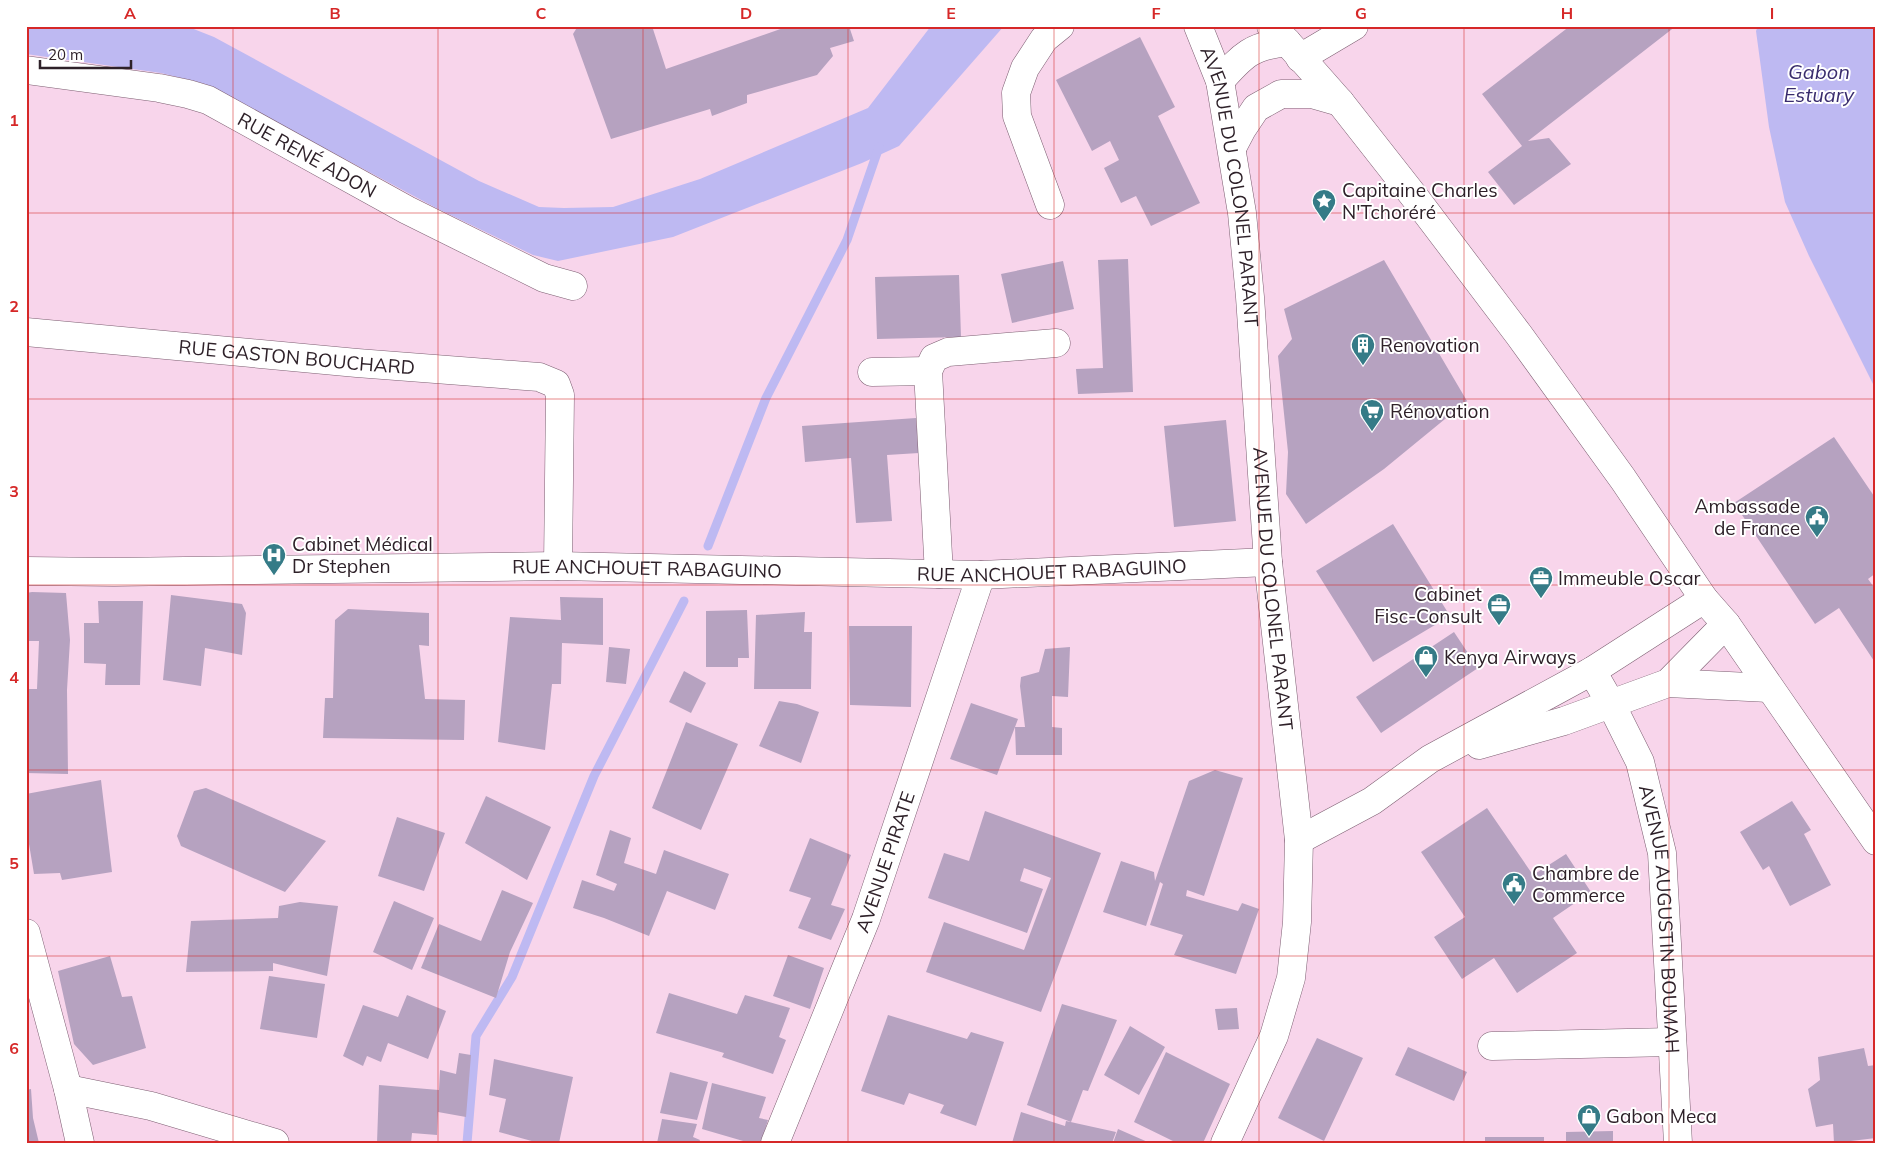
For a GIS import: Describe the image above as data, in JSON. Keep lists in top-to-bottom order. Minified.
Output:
{"streets":{"street":["RUE RENÉ ADON","AVENUE DU COLONEL PARANT","RUE GASTON BOUCHARD","RUE ANCHOUET RABAGUINO","AVENUE PIRATE","AVENUE AUGUSTIN BOUMAH"]},"crossings":[["AVENUE DU COLONEL PARANT","RUE ANCHOUET RABAGUINO"],["RUE GASTON BOUCHARD","RUE ANCHOUET RABAGUINO"],["RUE ANCHOUET RABAGUINO","AVENUE PIRATE"]],"water":["Gabon Estuary"],"places":{"place":["Capitaine Charles N'Tchoréré"],"building":["Renovation"],"supermarket":["Rénovation"],"public building":["Ambassade de France","Chambre de Commerce"],"hospital":["Cabinet Médical Dr Stephen"],"office":["Immeuble Oscar","Cabinet Fisc-Consult"],"shop":["Kenya Airways","Gabon Meca"]},"scale_bar":"20 m","grid":{"columns":["A","B","C","D","E","F","G","H","I"],"rows":["1","2","3","4","5","6"]}}
